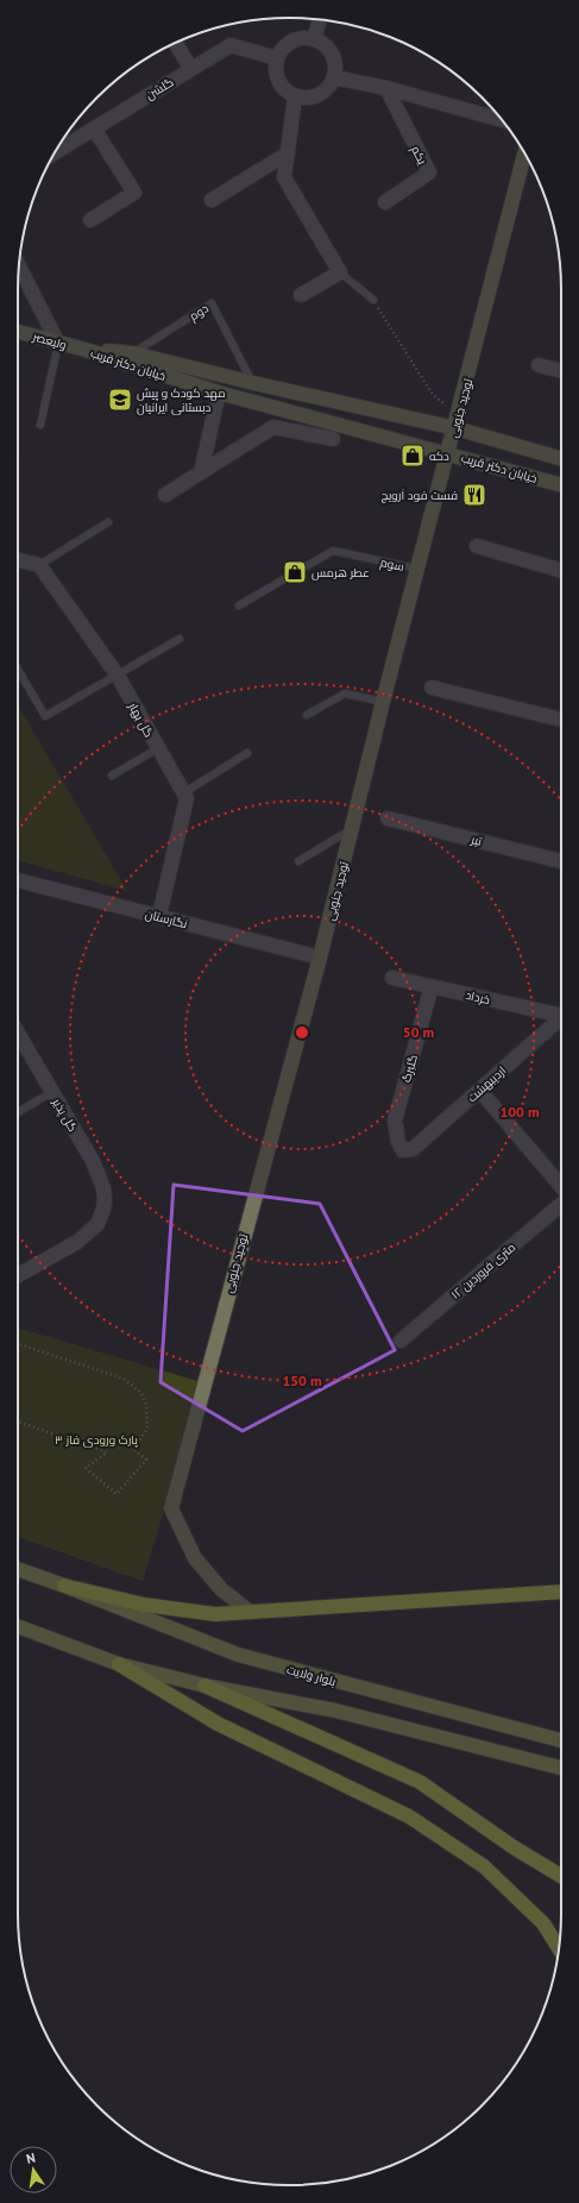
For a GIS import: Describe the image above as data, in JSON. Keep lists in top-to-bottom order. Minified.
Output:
{"streets":{"main road":["بلوار ولایت"],"street":["گلشن","یکم","ولیعصر","خیابان دکتر قریب","توحید جنوبی","گل بهار","تیر","نگارستان","خرداد","گلبرگ","اردیبهشت","گل پذیر","۱۲ متری فروردین"],"lane":["دوم","سوم"]},"crossings":[["دوم","خیابان دکتر قریب"],["ولیعصر","خیابان دکتر قریب"],["خیابان دکتر قریب","توحید جنوبی"],["توحید جنوبی","سوم"],["توحید جنوبی","نگارستان"],["خرداد","گلبرگ"],["گلبرگ","اردیبهشت"]],"parks":["پارک ورودی فاز ۳"],"places":{"school or university":["مهد کودک و پیش دبستانی ایرانیان"],"shop":["دکه","عطر هرمس"],"restaurant":["فست فود آرویچ"]},"north":"top","rings":["50 m","100 m","150 m"]}
